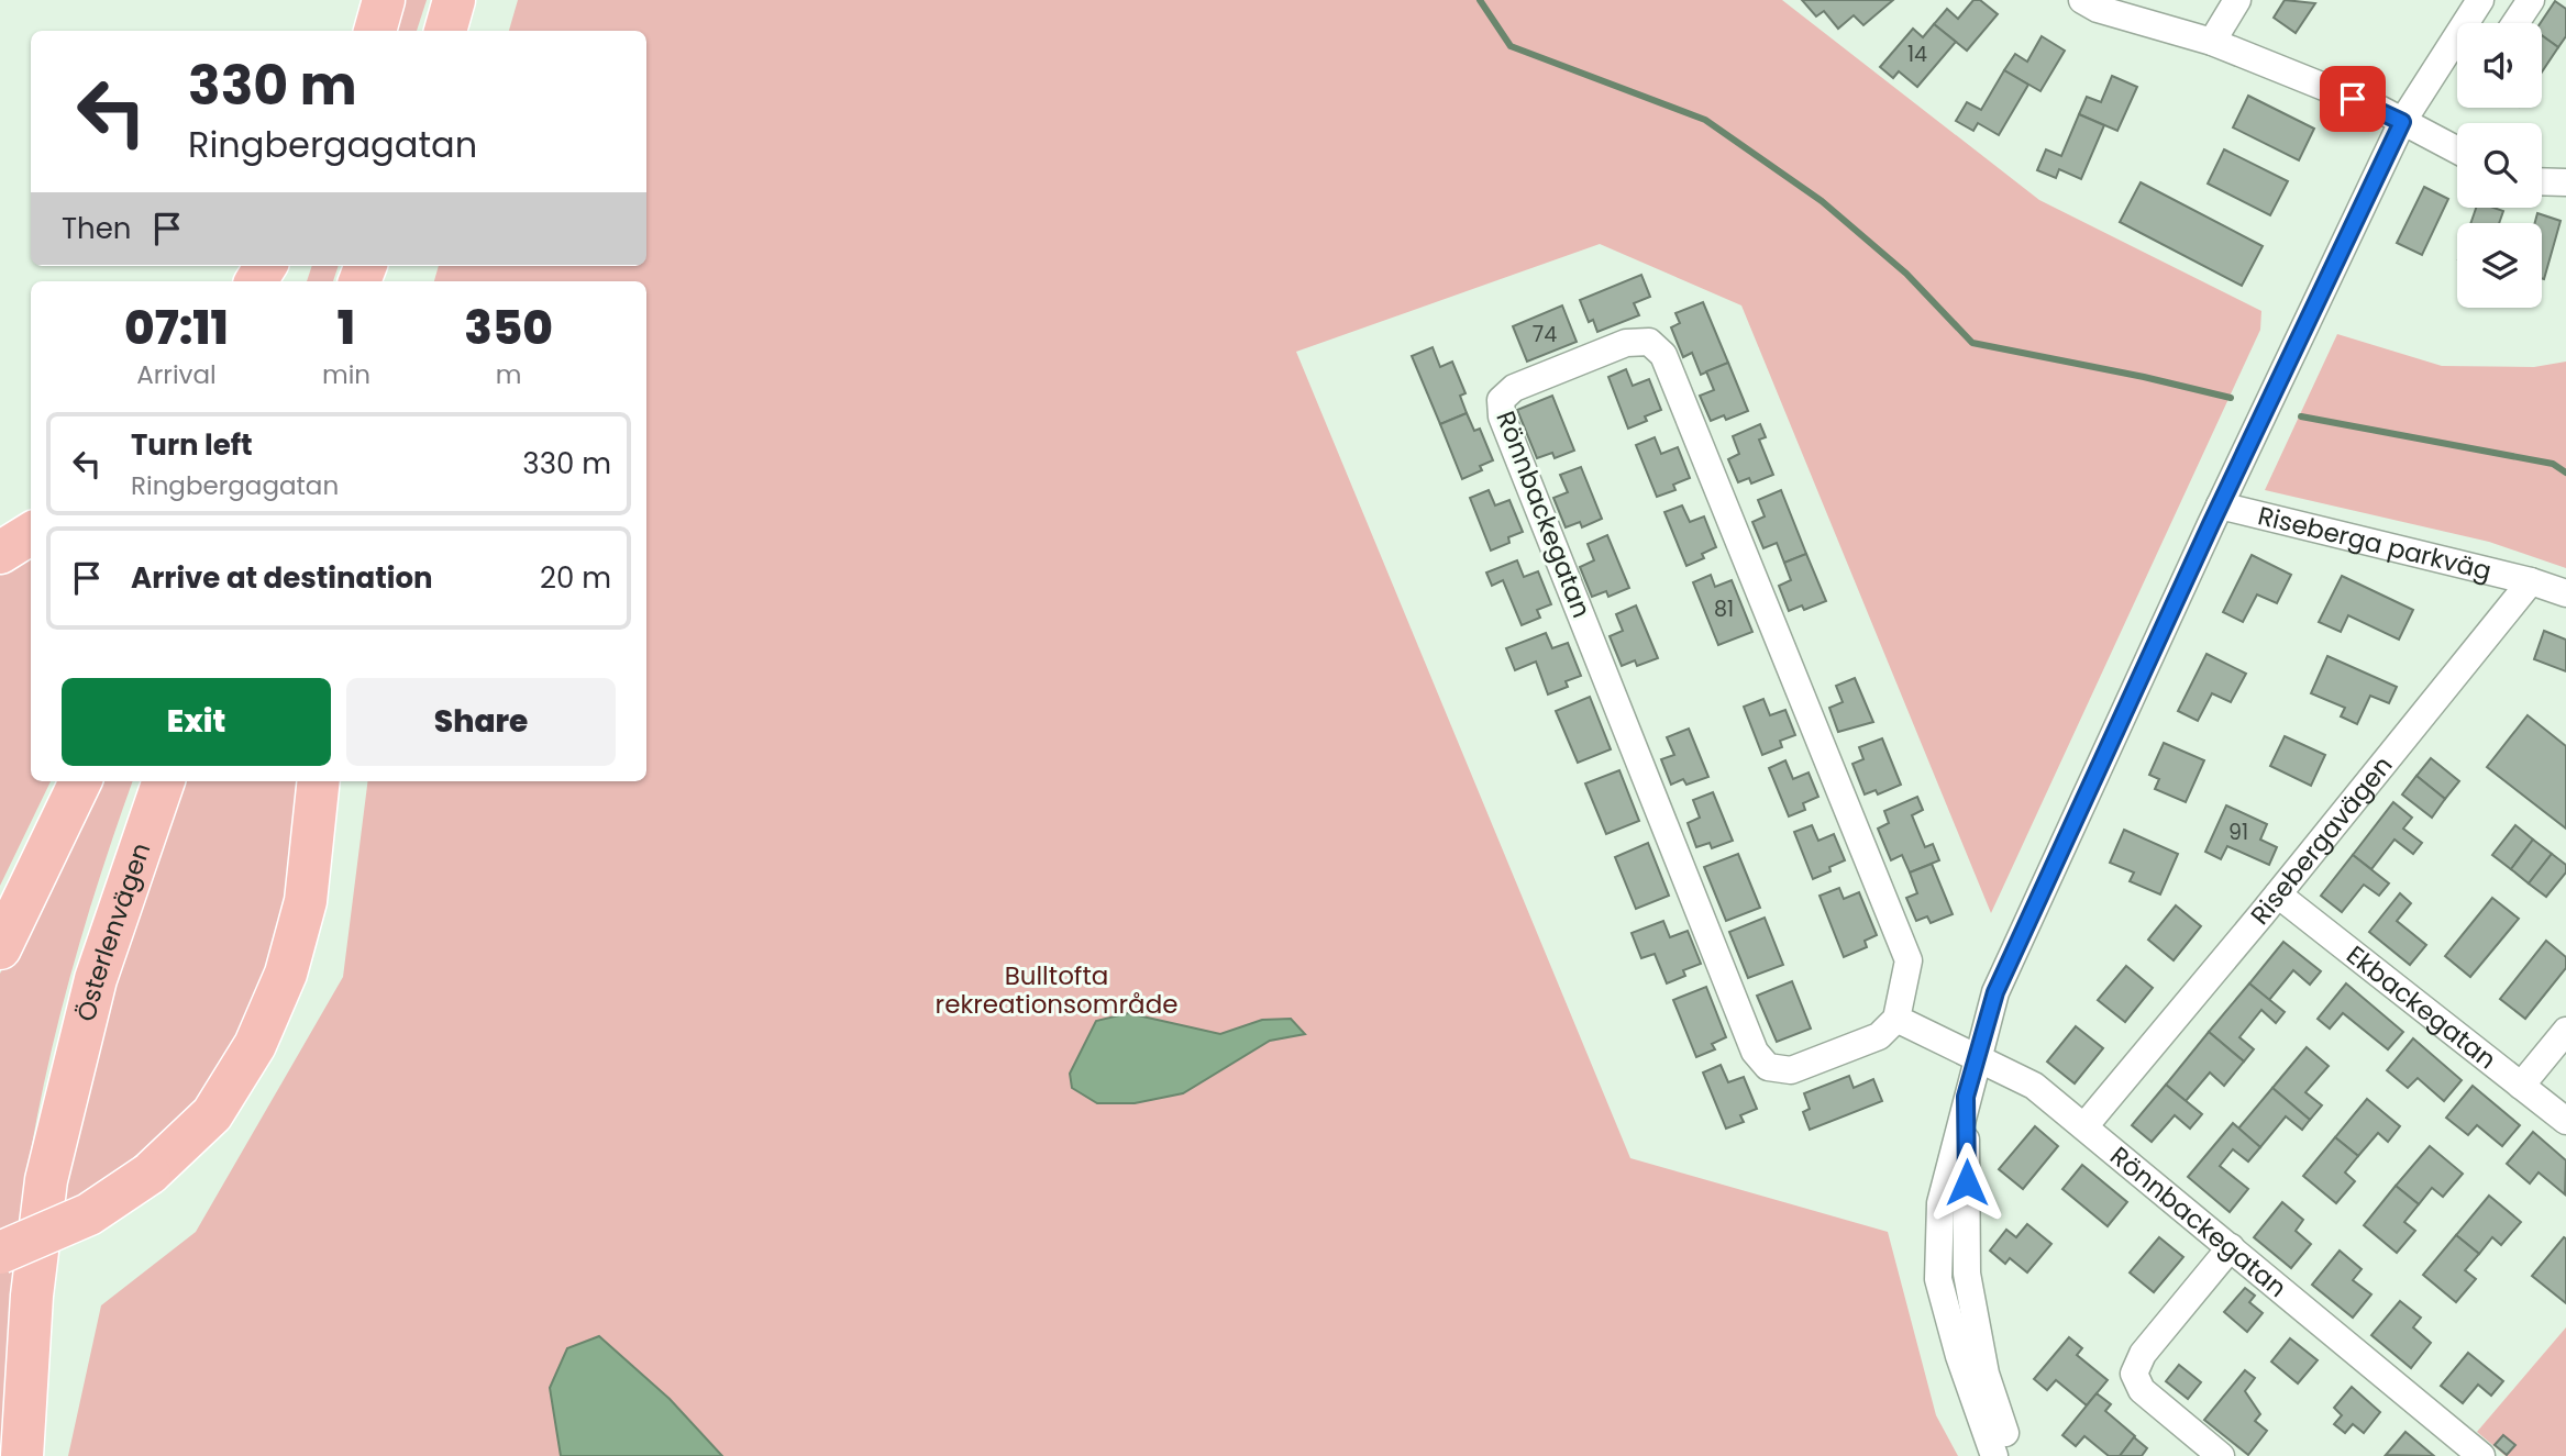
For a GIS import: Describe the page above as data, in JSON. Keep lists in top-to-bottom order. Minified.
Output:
{"streets":{"highway":["Österlenvägen"],"street":["Rönnbackegatan","Riseberga parkväg","Risebergavägen","Ekbackegatan"]},"crossings":[["Rönnbackegatan","Risebergavägen"],["Riseberga parkväg","Risebergavägen"],["Risebergavägen","Ekbackegatan"]],"parks":["Bulltofta rekreationsområde"],"house_numbers":["14","74","81","91"],"page":{"turn":["330 m","Ringbergagatan"],"then":"Then","eta":["07:11","Arrival","1","min","350","m"],"list":[{"name":"Turn left","note":"Ringbergagatan","value":"330 m"},{"name":"Arrive at destination","value":"20 m"}],"buttons":["Exit","Share"]}}
